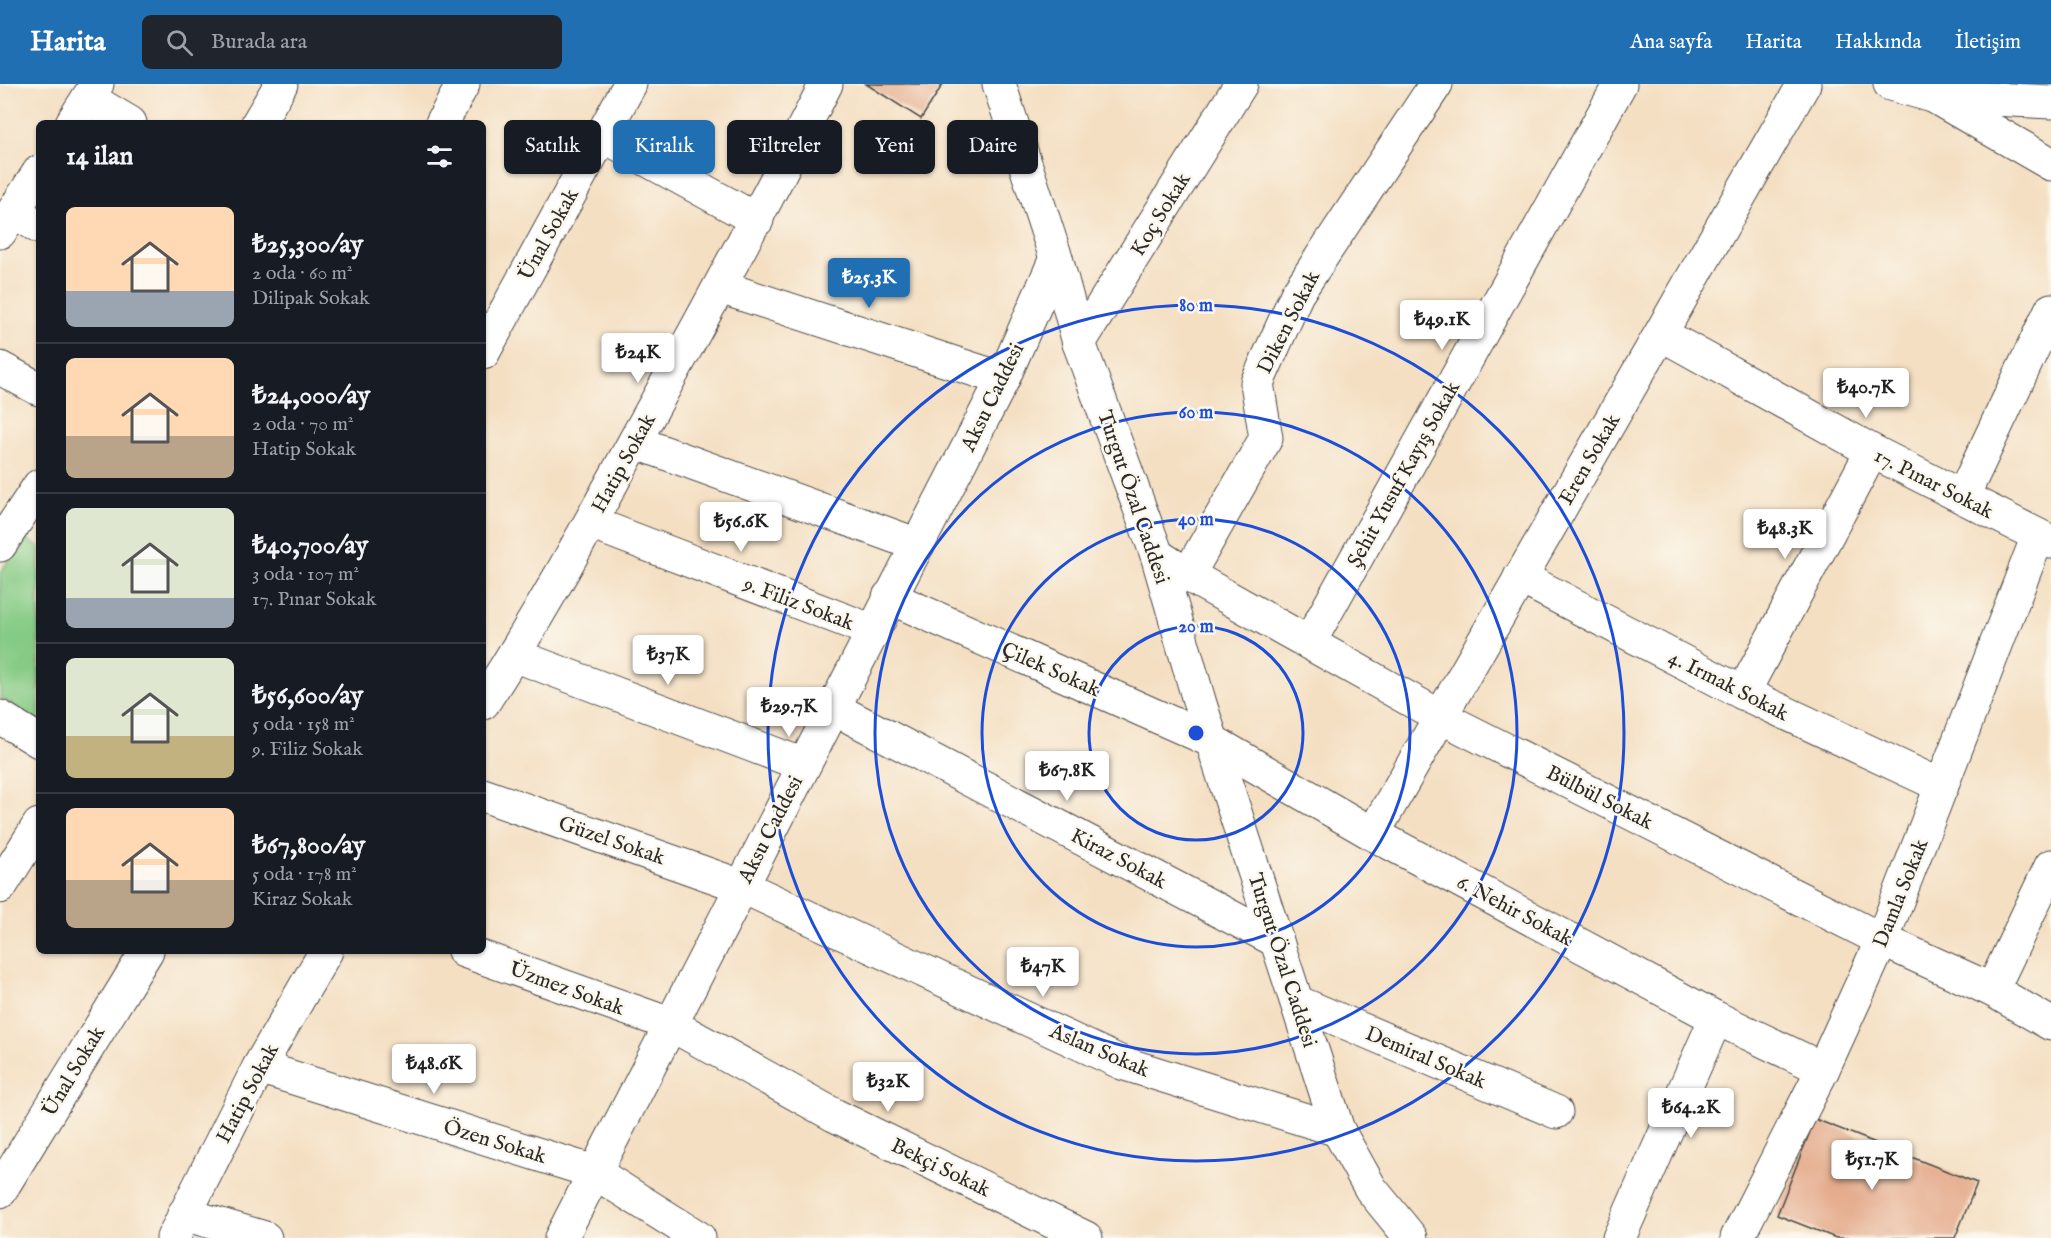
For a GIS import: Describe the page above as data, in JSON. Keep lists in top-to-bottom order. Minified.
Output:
{"streets":{"street":["Koç Sokak","Ünal Sokak","Diken Sokak","Aksu Caddesi","Eren Sokak","Hatip Sokak","Şehit Yusuf Kayış Sokak","17. Pınar Sokak","Turgut Özal Caddesi","9. Filiz Sokak","Çilek Sokak","4. Irmak Sokak","Bülbül Sokak","Güzel Sokak","Kiraz Sokak","Damla Sokak","6. Nehir Sokak","Üzmez Sokak","Aslan Sokak","Demiral Sokak","Özen Sokak","Bekçi Sokak"]},"crossings":[["Koç Sokak","Turgut Özal Caddesi"],["Diken Sokak","Bülbül Sokak"],["Aksu Caddesi","Turgut Özal Caddesi"],["Aksu Caddesi","9. Filiz Sokak"],["Aksu Caddesi","Çilek Sokak"],["Aksu Caddesi","Güzel Sokak"],["Aksu Caddesi","Kiraz Sokak"],["Aksu Caddesi","Üzmez Sokak"],["Aksu Caddesi","Aslan Sokak"],["Aksu Caddesi","Özen Sokak"],["Aksu Caddesi","Bekçi Sokak"],["Eren Sokak","17. Pınar Sokak"],["Eren Sokak","4. Irmak Sokak"],["Eren Sokak","Bülbül Sokak"],["Eren Sokak","6. Nehir Sokak"],["Hatip Sokak","9. Filiz Sokak"],["Hatip Sokak","Özen Sokak"],["Şehit Yusuf Kayış Sokak","Bülbül Sokak"],["17. Pınar Sokak","Damla Sokak"],["Turgut Özal Caddesi","Çilek Sokak"],["Turgut Özal Caddesi","Bülbül Sokak"],["Turgut Özal Caddesi","Kiraz Sokak"],["Turgut Özal Caddesi","6. Nehir Sokak"],["Turgut Özal Caddesi","Aslan Sokak"],["Turgut Özal Caddesi","Demiral Sokak"],["Çilek Sokak","6. Nehir Sokak"],["4. Irmak Sokak","Damla Sokak"],["Bülbül Sokak","Damla Sokak"],["Güzel Sokak","Aslan Sokak"],["Damla Sokak","6. Nehir Sokak"],["Üzmez Sokak","Bekçi Sokak"]],"page":{"header":"Harita","search":"Burada ara","nav":["Ana sayfa","Harita","Hakkında","İletişim"],"chip":["Satılık","Kiralık","Filtreler","Yeni","Daire"],"heading":"14 ilan","list":[{"name":"₺25,300/ay","note":"2 oda · 60 m² · Dilipak Sokak"},{"name":"₺24,000/ay","note":"2 oda · 70 m² · Hatip Sokak"},{"name":"₺40,700/ay","note":"3 oda · 107 m² · 17. Pınar Sokak"},{"name":"₺56,600/ay","note":"5 oda · 158 m² · 9. Filiz Sokak"},{"name":"₺67,800/ay","note":"5 oda · 178 m² · Kiraz Sokak"}],"price":["₺25.3K","₺49.1K","₺24K","₺40.7K","₺56.6K","₺48.3K","₺37K","₺29.7K","₺67.8K","₺47K","₺48.6K","₺32K","₺64.2K","₺51.7K"]},"rings":["80 m","60 m","40 m","20 m"]}
